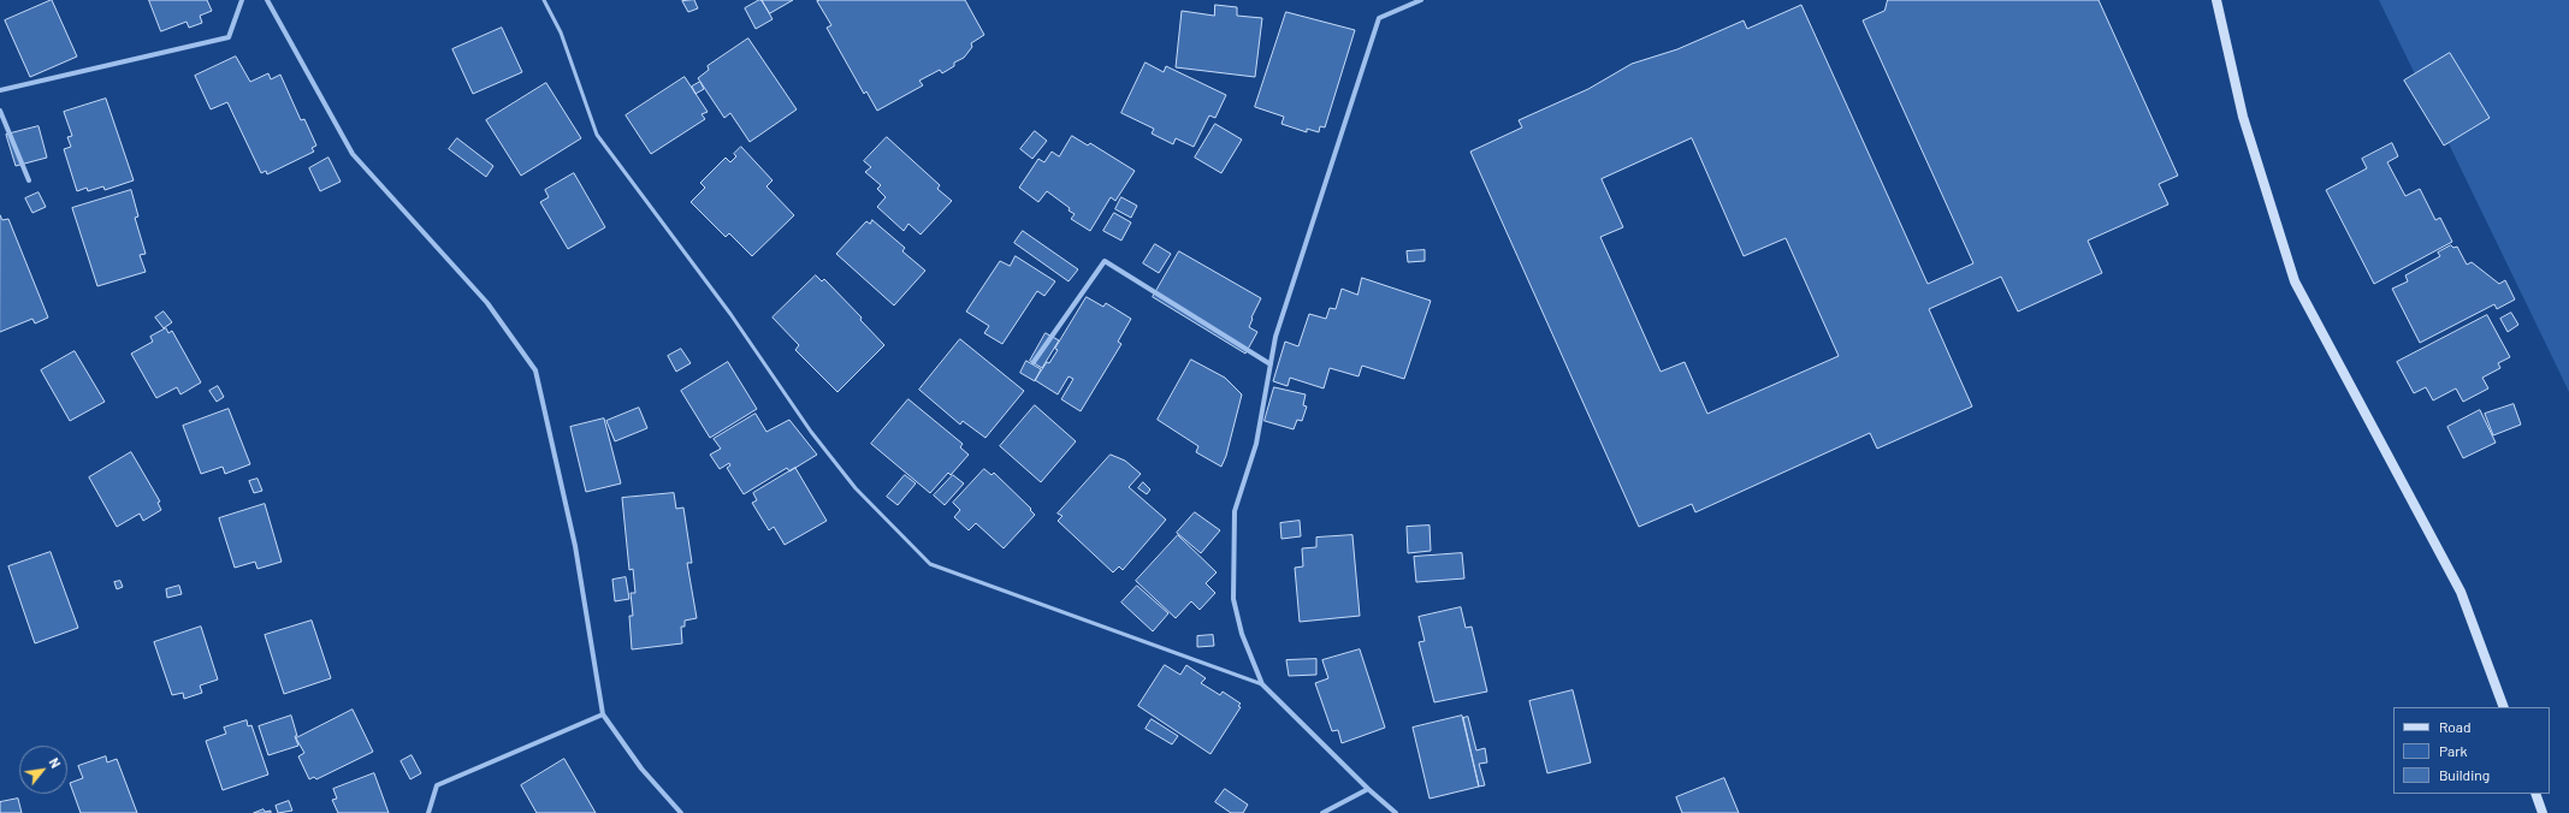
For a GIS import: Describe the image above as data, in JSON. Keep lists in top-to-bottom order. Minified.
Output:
{"legend":["Road","Park","Building"],"north":"top right"}
